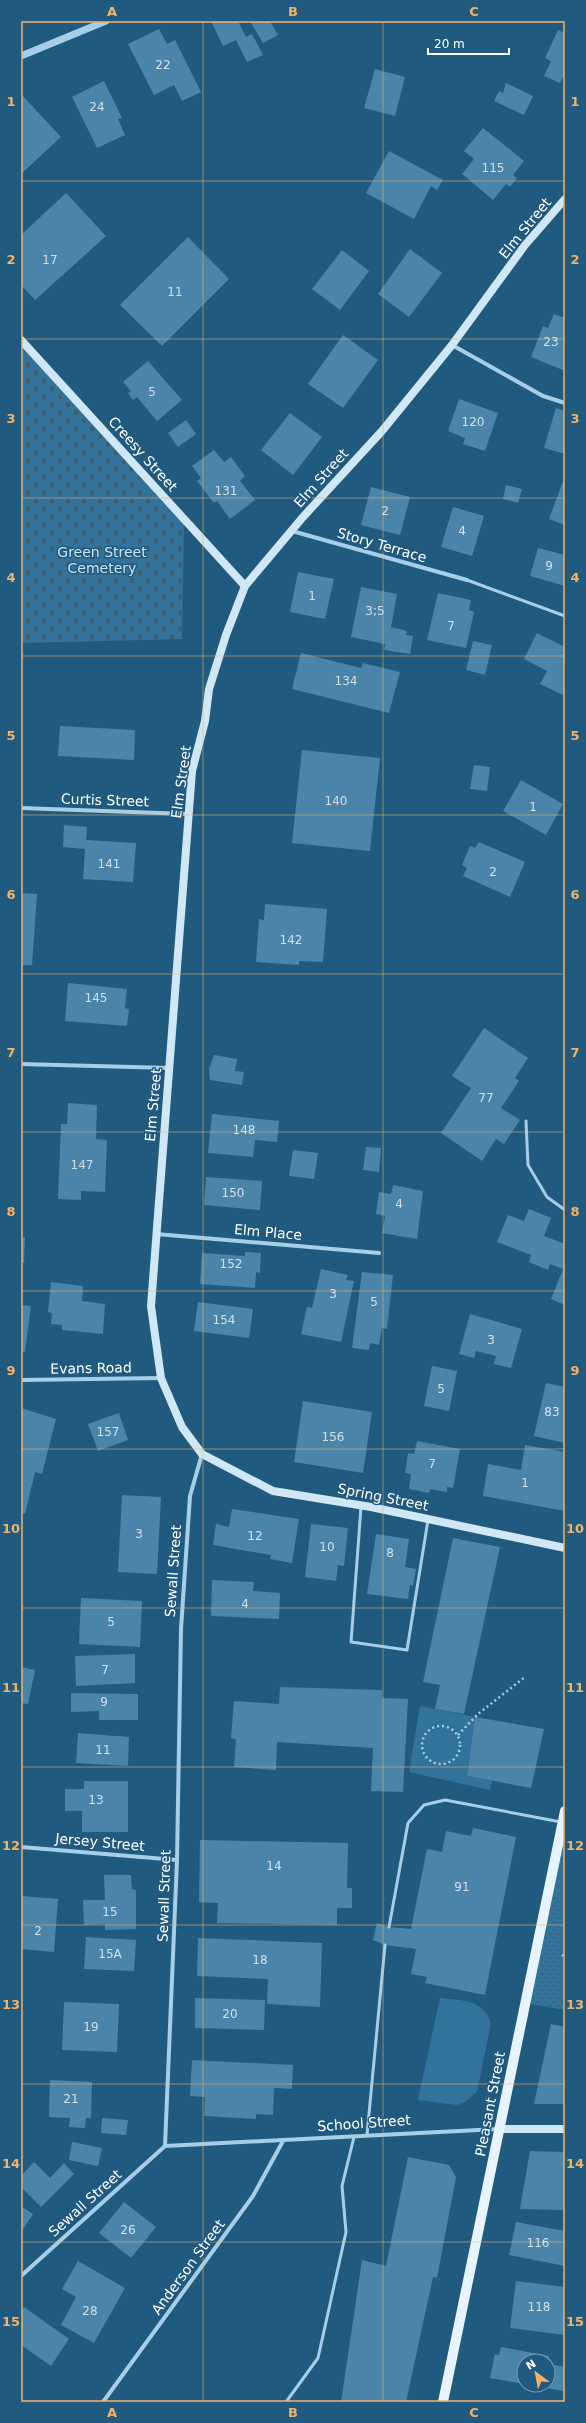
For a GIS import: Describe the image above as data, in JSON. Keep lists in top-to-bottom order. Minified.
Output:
{"streets":{"main road":["Elm Street","Creesy Street","Spring Street","Pleasant Street","School Street"],"street":["Story Terrace","Curtis Street","Elm Place","Evans Road","Sewall Street","Jersey Street","Anderson Street"]},"crossings":[["Elm Street","Creesy Street"],["Elm Street","Story Terrace"],["Elm Street","Curtis Street"],["Elm Street","Elm Place"],["Elm Street","Evans Road"],["Elm Street","Spring Street"],["Elm Street","Sewall Street"],["Spring Street","Sewall Street"],["Sewall Street","Jersey Street"],["Sewall Street","School Street"],["Pleasant Street","School Street"],["School Street","Anderson Street"]],"parks":["Green Street Cemetery"],"house_numbers":["22","24","115","17","11","23","5","120","131","2","4","9","1","3;5","7","134","140","1","141","2","142","145","77","148","147","150","4","152","3","5","154","3","5","83","157","156","7","1","3","12","10","8","4","5","7","9","11","13","14","91","15","2","15A","18","20","19","21","26","116","118","28"],"scale_bar":"20 m","north":"top left","grid":{"columns":["A","B","C"],"rows":["1","2","3","4","5","6","7","8","9","10","11","12","13","14","15"]}}
